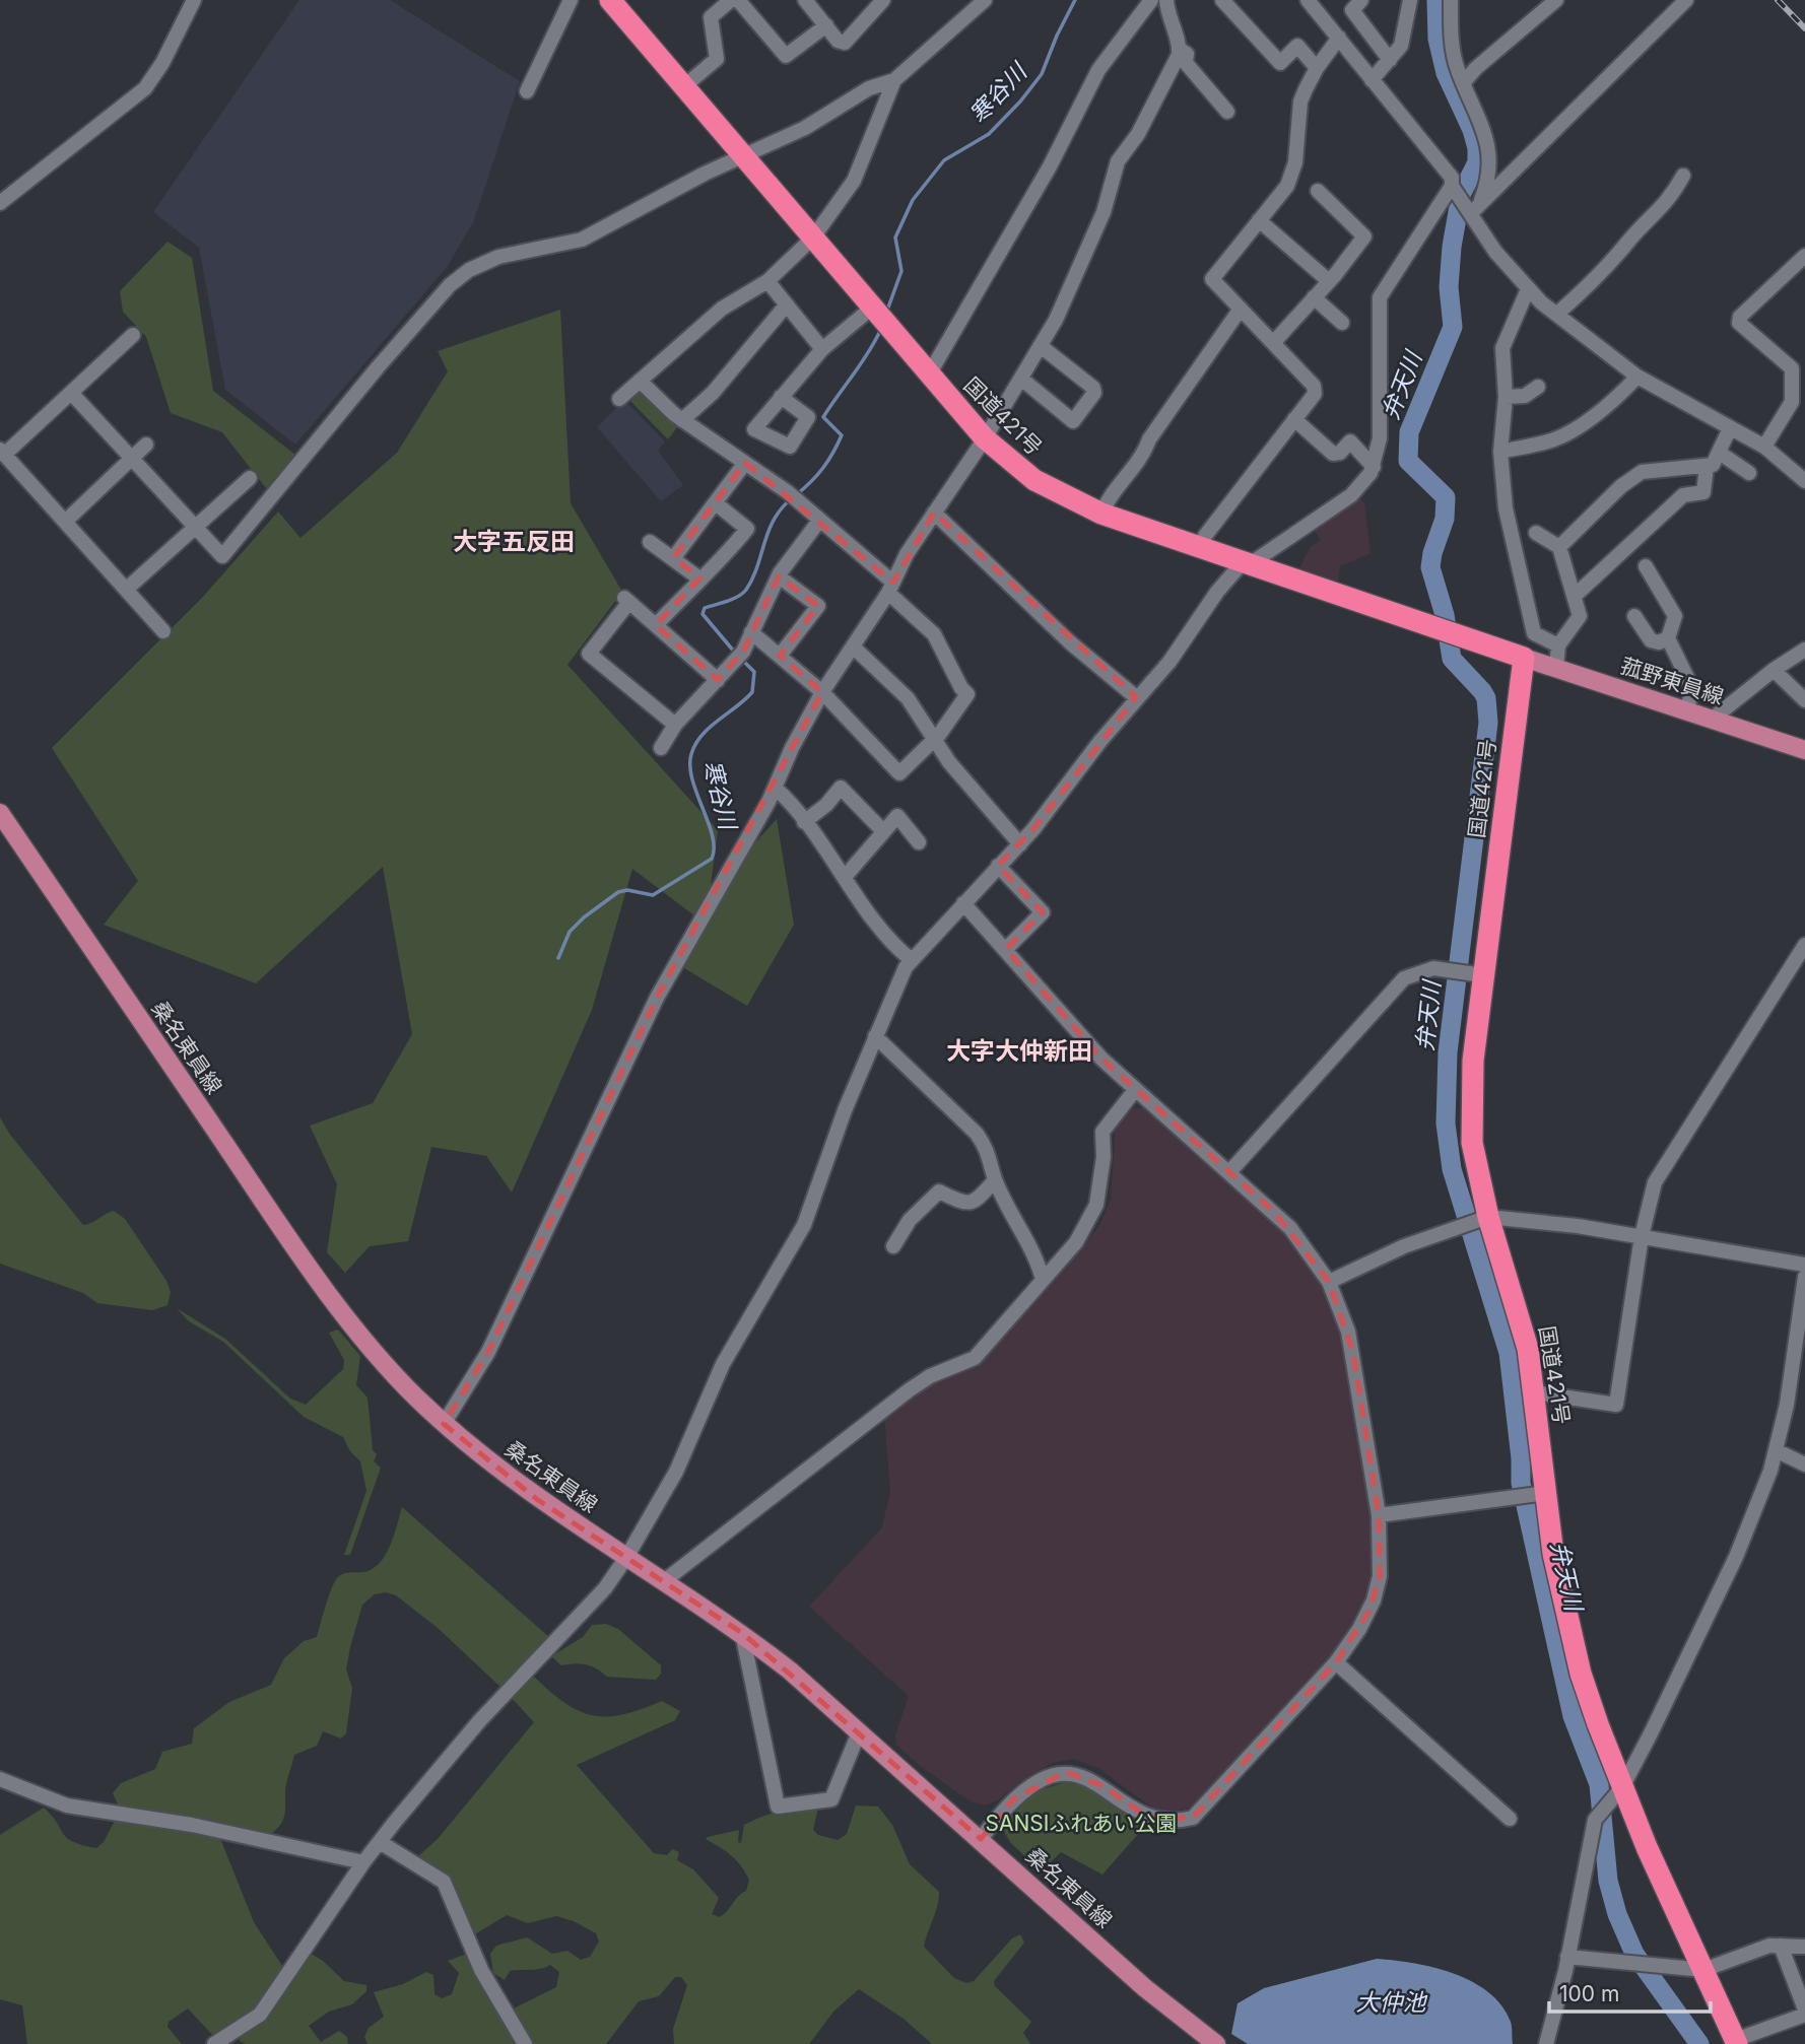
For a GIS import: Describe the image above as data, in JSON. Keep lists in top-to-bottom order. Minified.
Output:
{"streets":{"highway":["国道421号"],"main road":["菰野東員線","桑名東員線"]},"crossings":[["国道421号","菰野東員線"]],"districts":["大字五反田","大字大仲新田"],"water":["寒谷川","弁天川","大仲池"],"parks":["SANSIふれあい公園"],"scale_bar":"100 m"}
